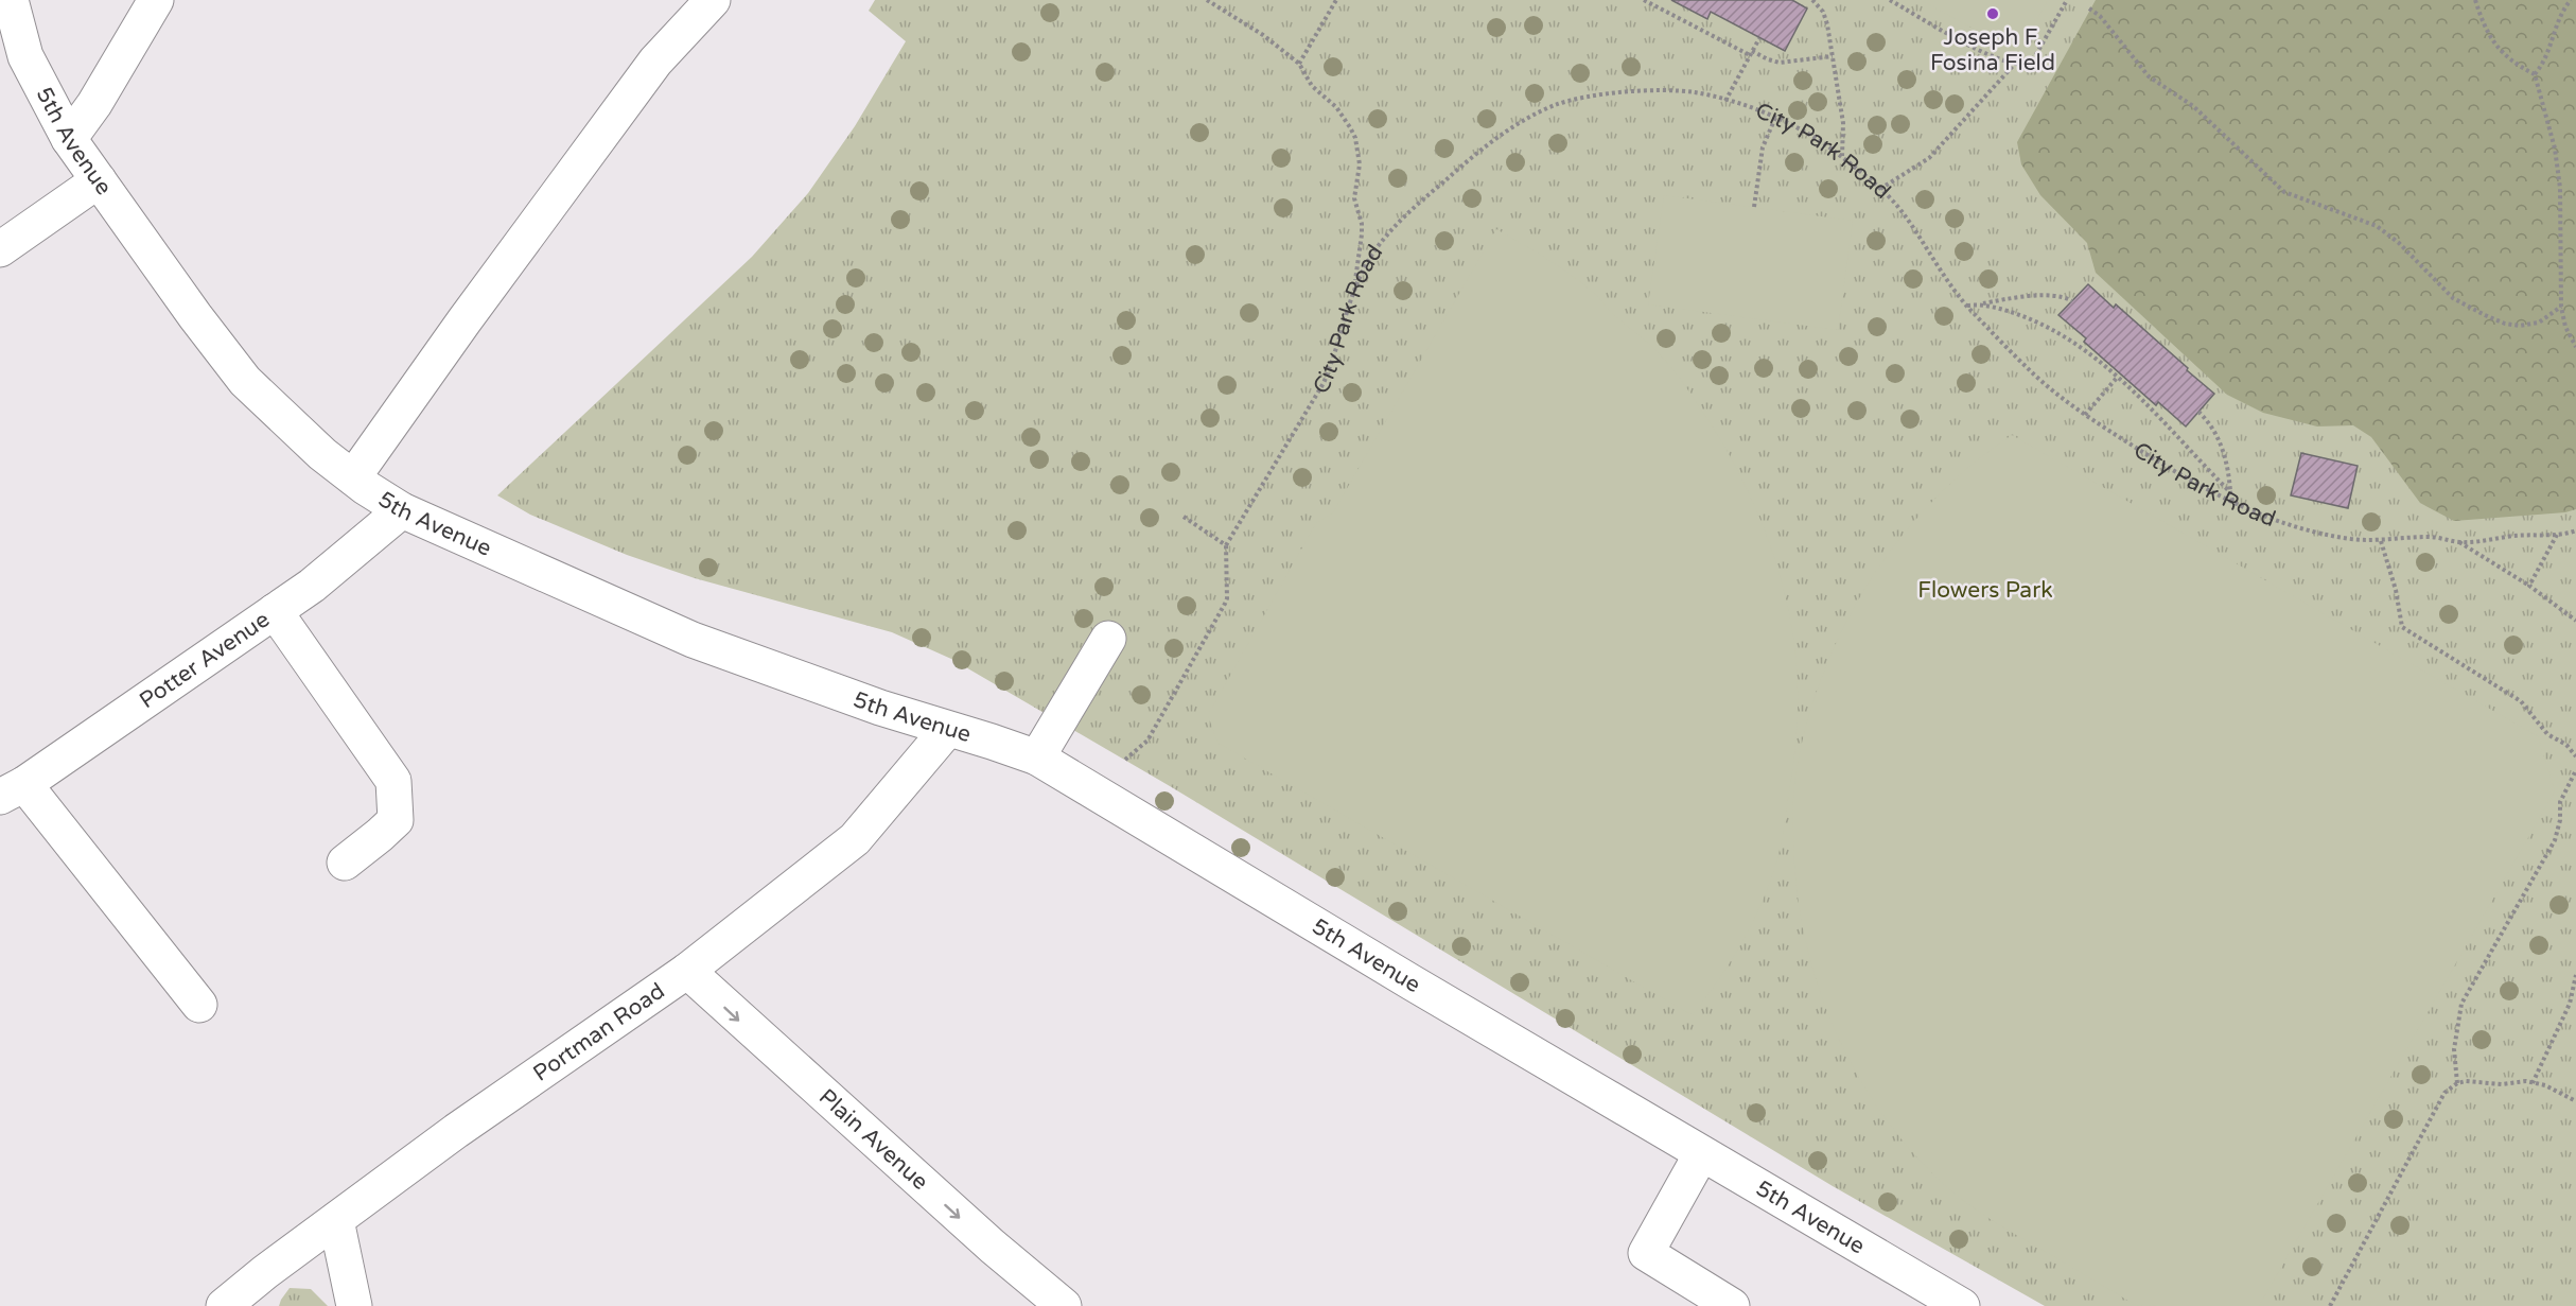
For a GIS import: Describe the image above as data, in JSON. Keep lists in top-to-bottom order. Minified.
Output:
{"streets":{"street":["5th Avenue","Potter Avenue","Portman Road","Plain Avenue"],"path":["City Park Road"]},"crossings":[["5th Avenue","Potter Avenue"],["5th Avenue","Portman Road"],["Portman Road","Plain Avenue"]],"one_way":["Plain Avenue"],"parks":["Flowers Park"],"places":["Joseph F. Fosina Field"]}
